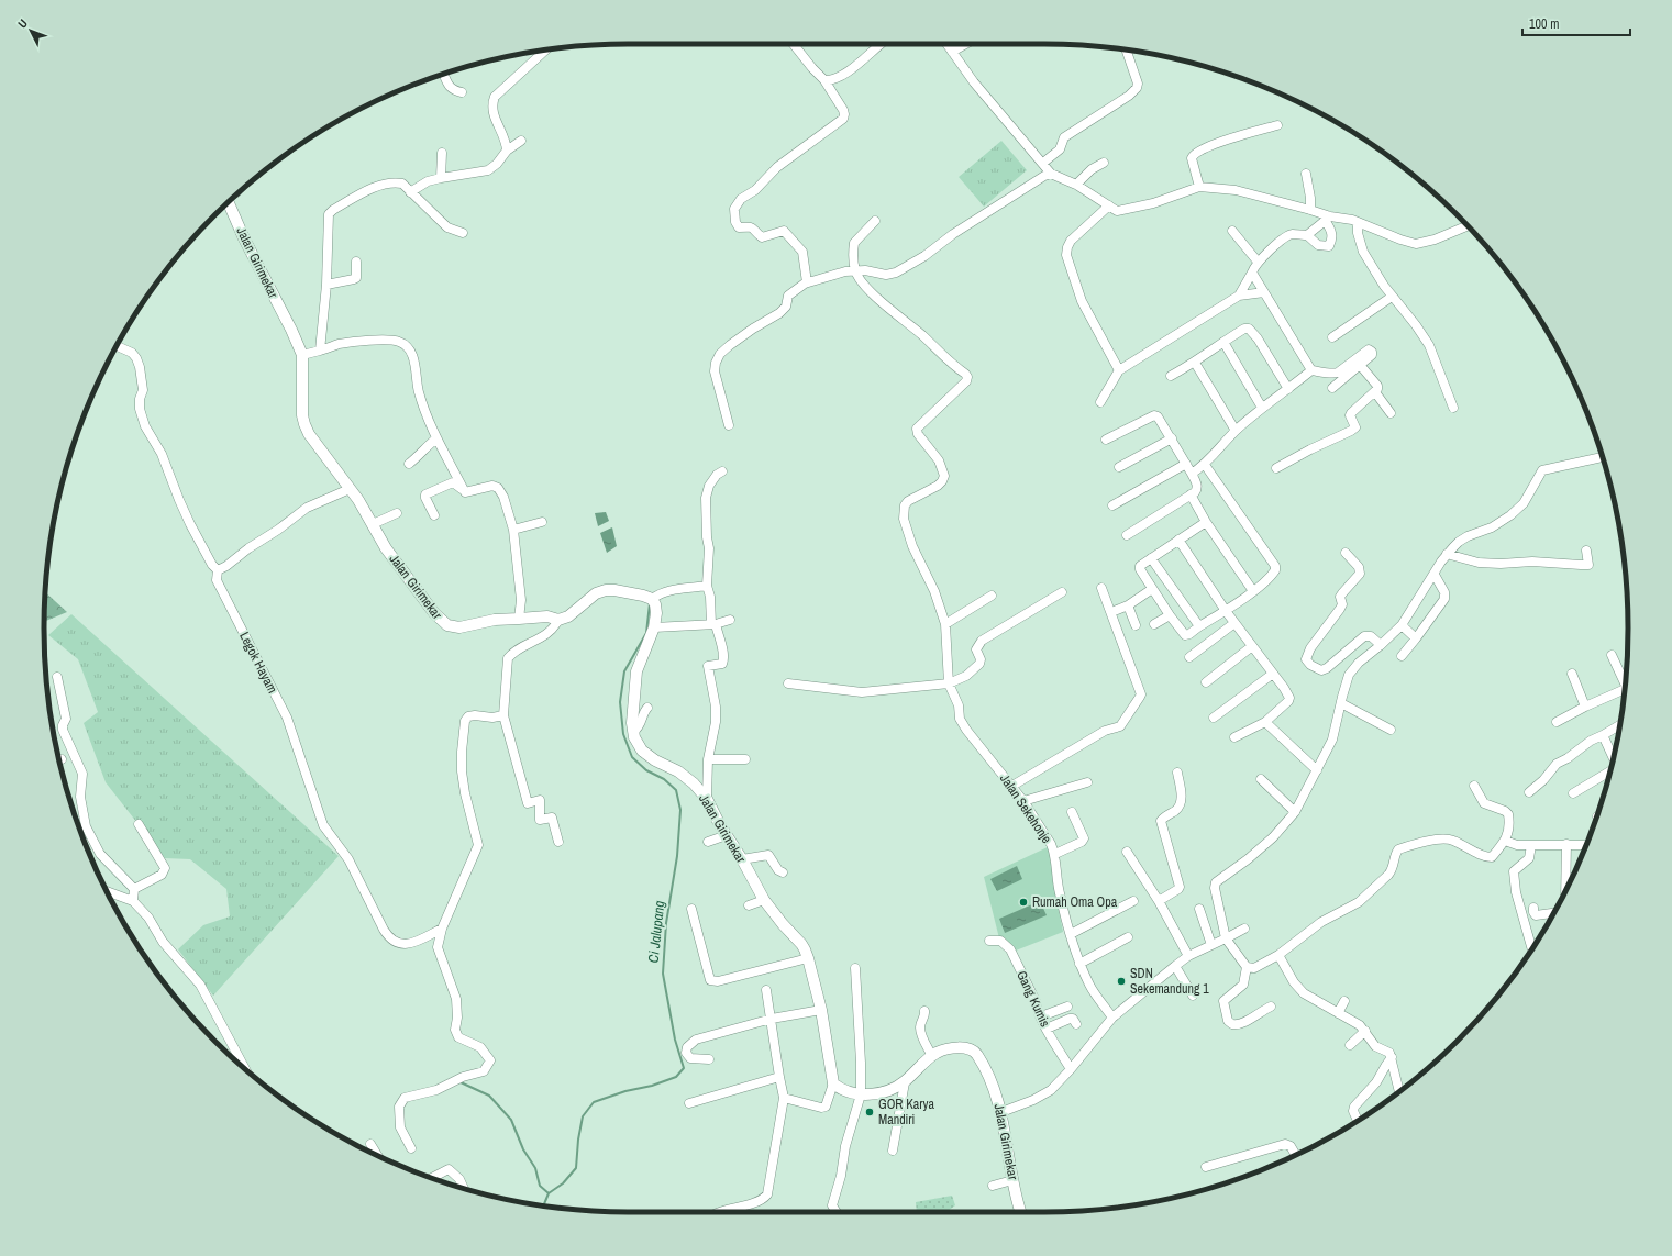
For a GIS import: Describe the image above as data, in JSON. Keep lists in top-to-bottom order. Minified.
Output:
{"streets":{"street":["Jalan Girimekar","Legok Hayam","Jalan Sekehonje","Gang Kumis"]},"water":["Ci Jalupang"],"places":["Rumah Oma Opa","SDN Sekemandung 1","GOR Karya Mandiri"],"scale_bar":"100 m","north":"top left"}
